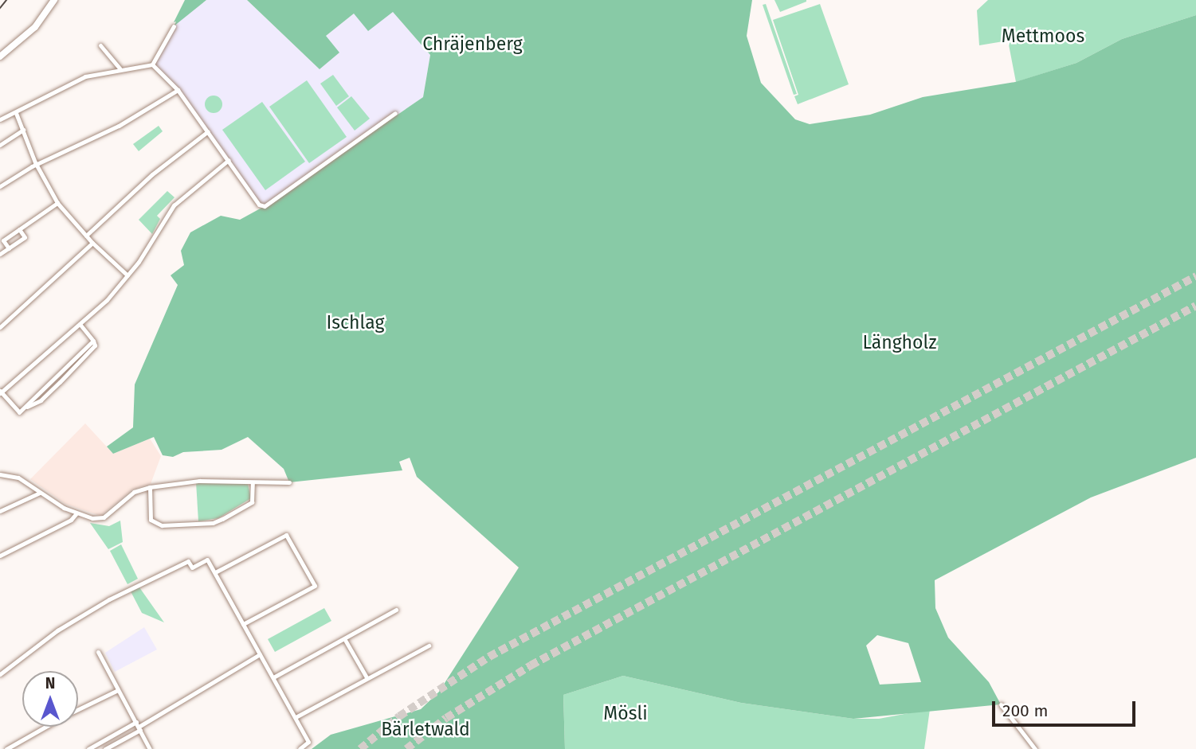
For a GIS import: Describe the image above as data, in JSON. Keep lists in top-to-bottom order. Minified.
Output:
{"parks":["Mettmoos","Chräjenberg","Ischlag","Längholz","Mösli","Bärletwald"],"scale_bar":"200 m","north":"top"}
